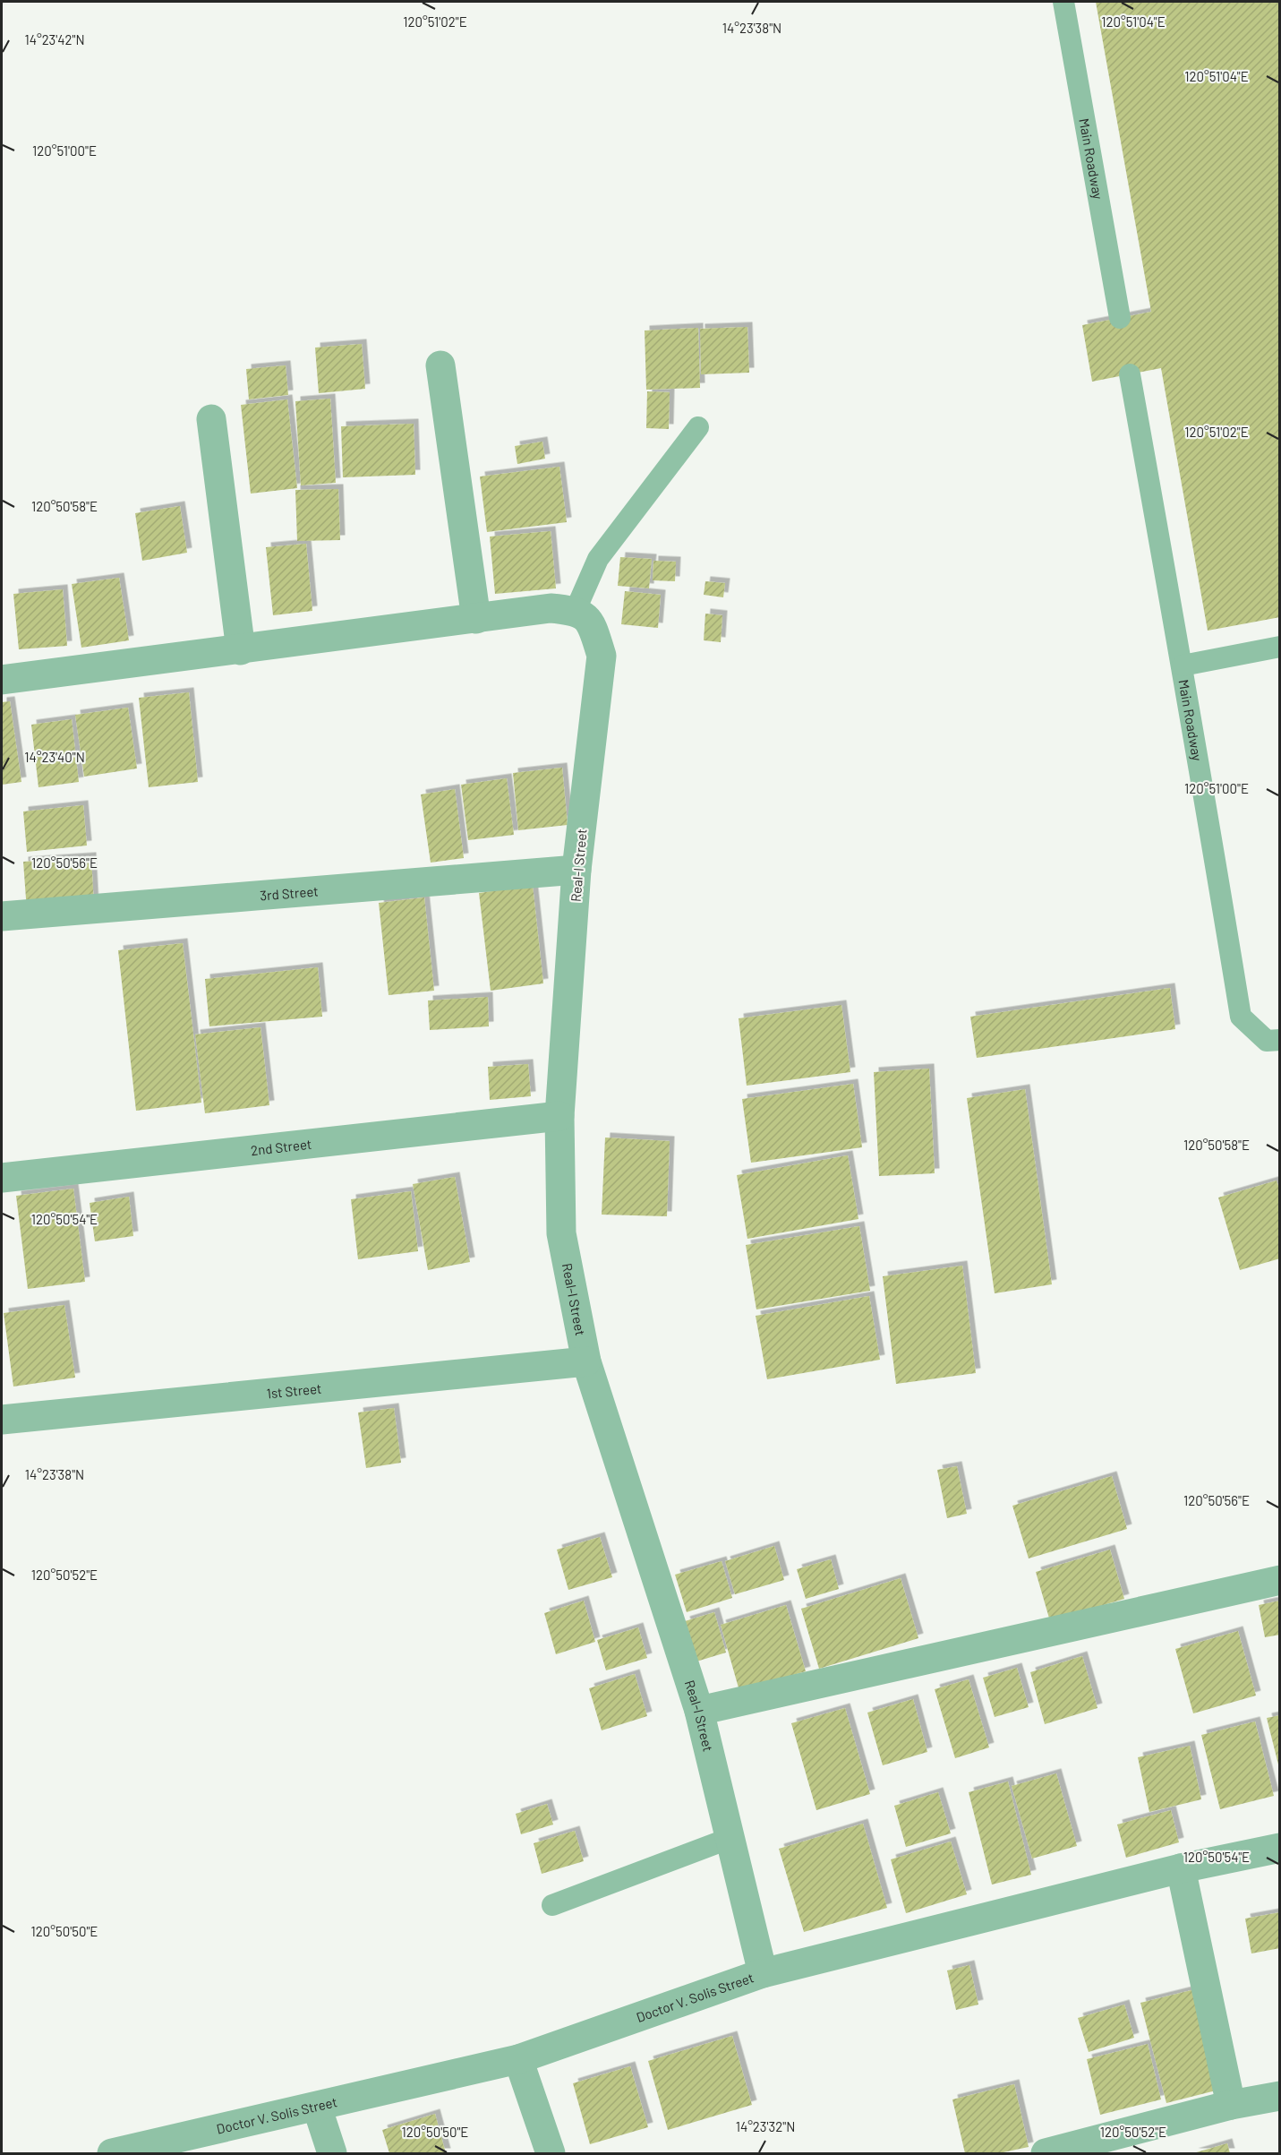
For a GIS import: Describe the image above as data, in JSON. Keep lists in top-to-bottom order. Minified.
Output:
{"streets":{"street":["Real-I Street","3rd Street","2nd Street","1st Street","Doctor V. Solis Street"],"lane":["Main Roadway"]},"crossings":[["Real-I Street","3rd Street"],["Real-I Street","2nd Street"],["Real-I Street","1st Street"],["Real-I Street","Doctor V. Solis Street"]],"coordinates":["120°51'02\"E","120°51'04\"E","14°23'38\"N","14°23'42\"N","120°51'00\"E","120°50'58\"E","14°23'40\"N","120°50'56\"E","120°50'54\"E","120°50'52\"E","120°50'50\"E","14°23'32\"N"]}
